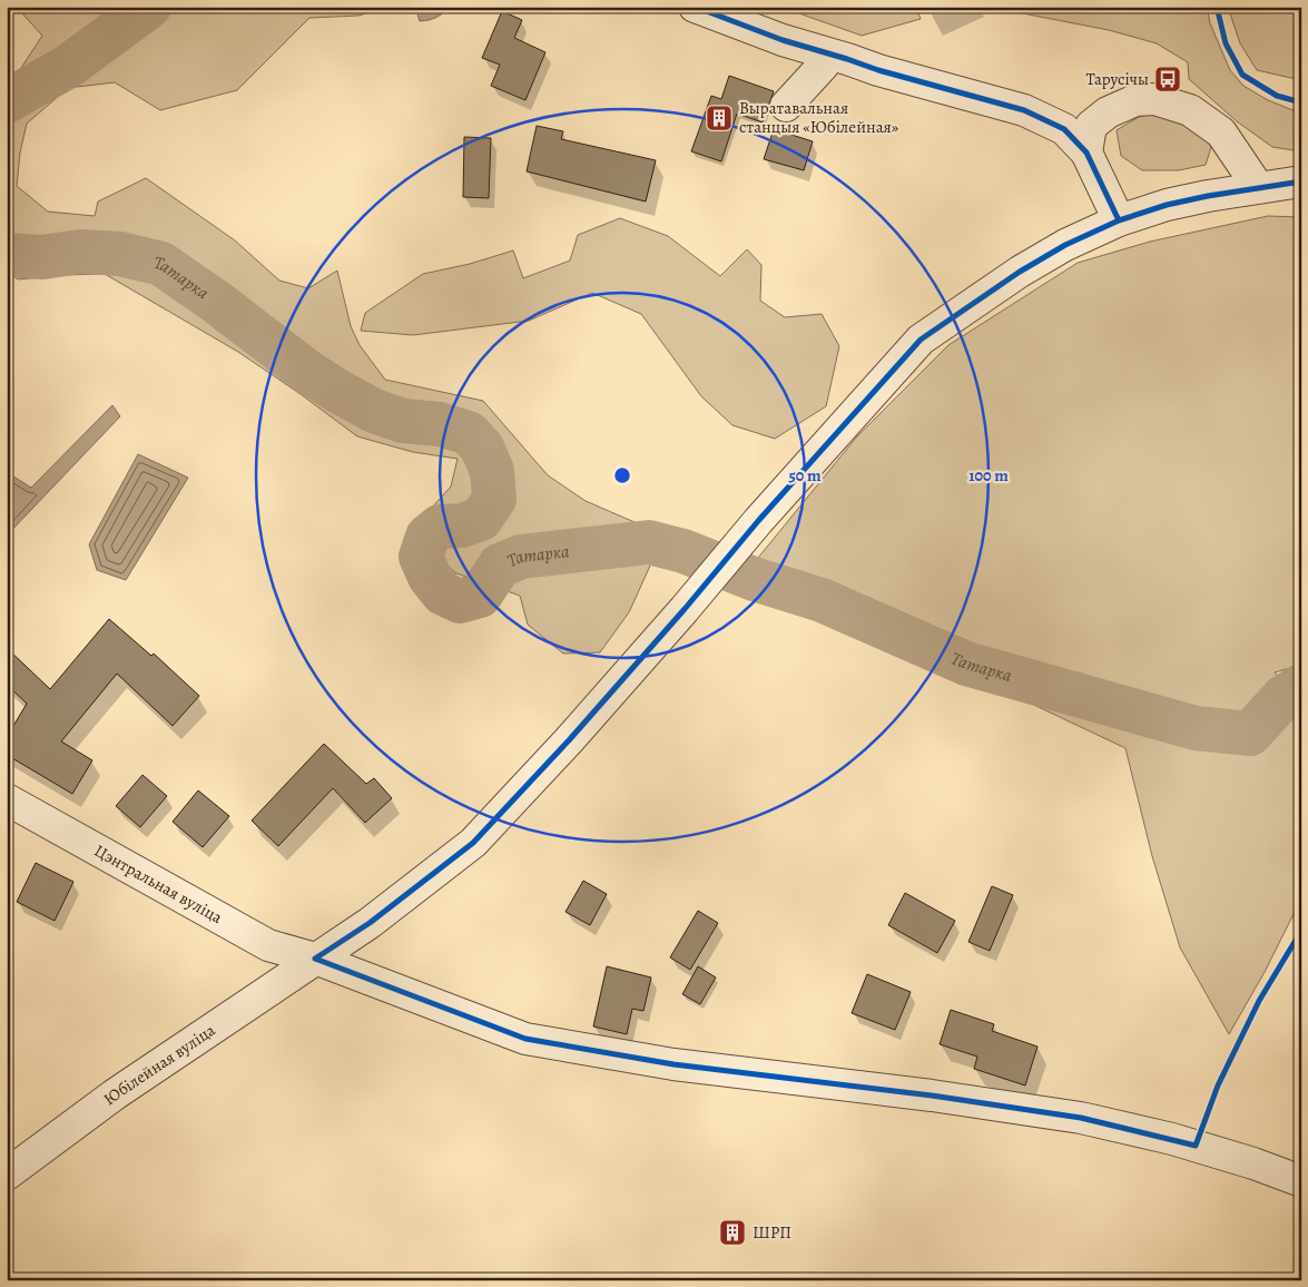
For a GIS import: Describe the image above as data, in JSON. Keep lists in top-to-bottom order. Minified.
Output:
{"streets":{"street":["Цэнтральная вуліца","Юбілейная вуліца"]},"crossings":[["Цэнтральная вуліца","Юбілейная вуліца"]],"water":["Татарка"],"places":{"bus stop":["Тарусічы"],"building":["Выратавальная станцыя «Юбілейная»","ШРП"]},"rings":["50 m","100 m"]}
